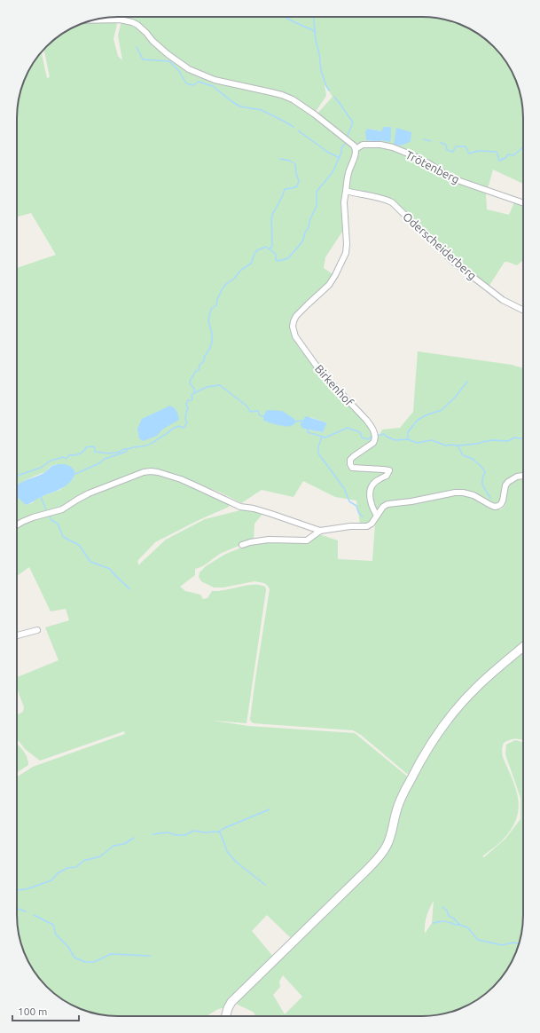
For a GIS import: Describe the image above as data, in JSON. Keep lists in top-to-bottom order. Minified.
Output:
{"streets":{"street":["Trötenberg","Oderscheiderberg","Birkenhof"]},"crossings":[["Oderscheiderberg","Birkenhof"]],"scale_bar":"100 m"}
